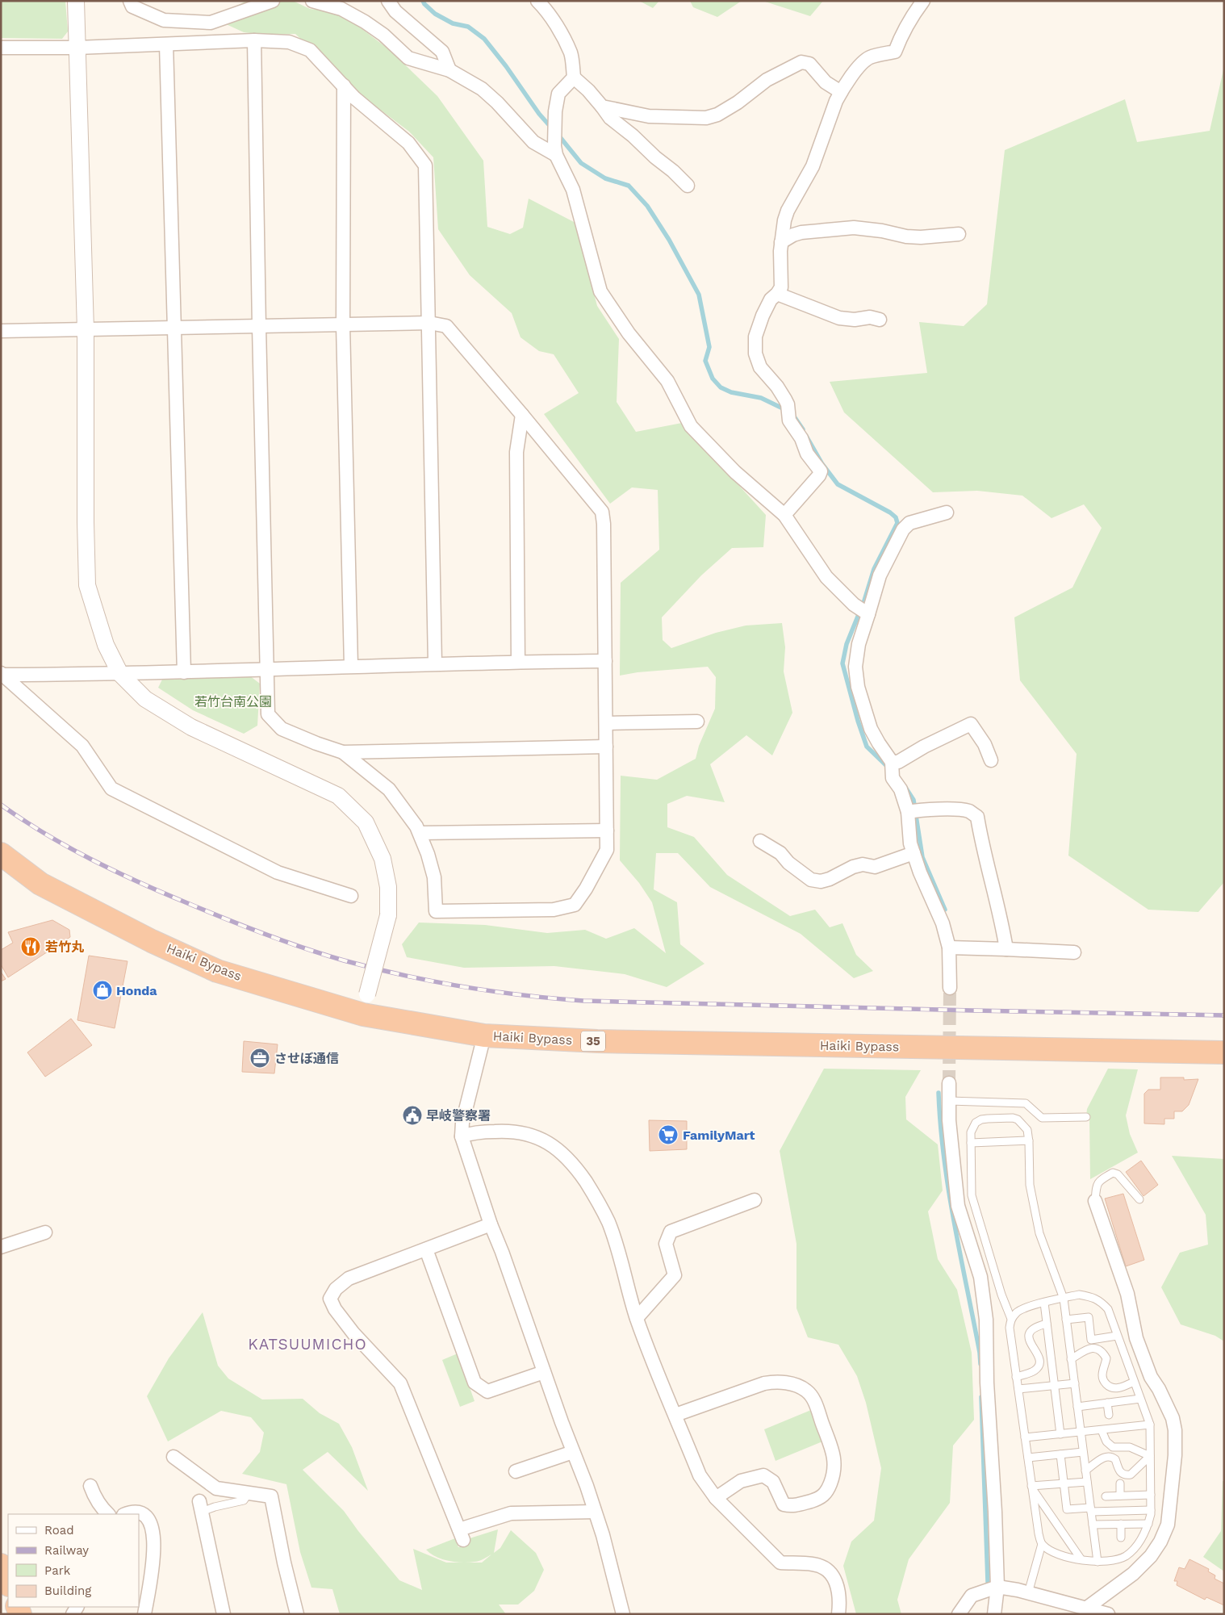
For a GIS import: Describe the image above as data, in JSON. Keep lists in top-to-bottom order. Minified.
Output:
{"streets":{"highway":["Haiki Bypass","35"]},"districts":["KATSUUMICHO"],"parks":["若竹台南公園"],"places":{"restaurant":["若竹丸"],"shop":["Honda"],"office":["させぼ通信"],"public building":["早岐警察署"],"supermarket":["FamilyMart"]},"legend":["Road","Railway","Park","Building"]}
